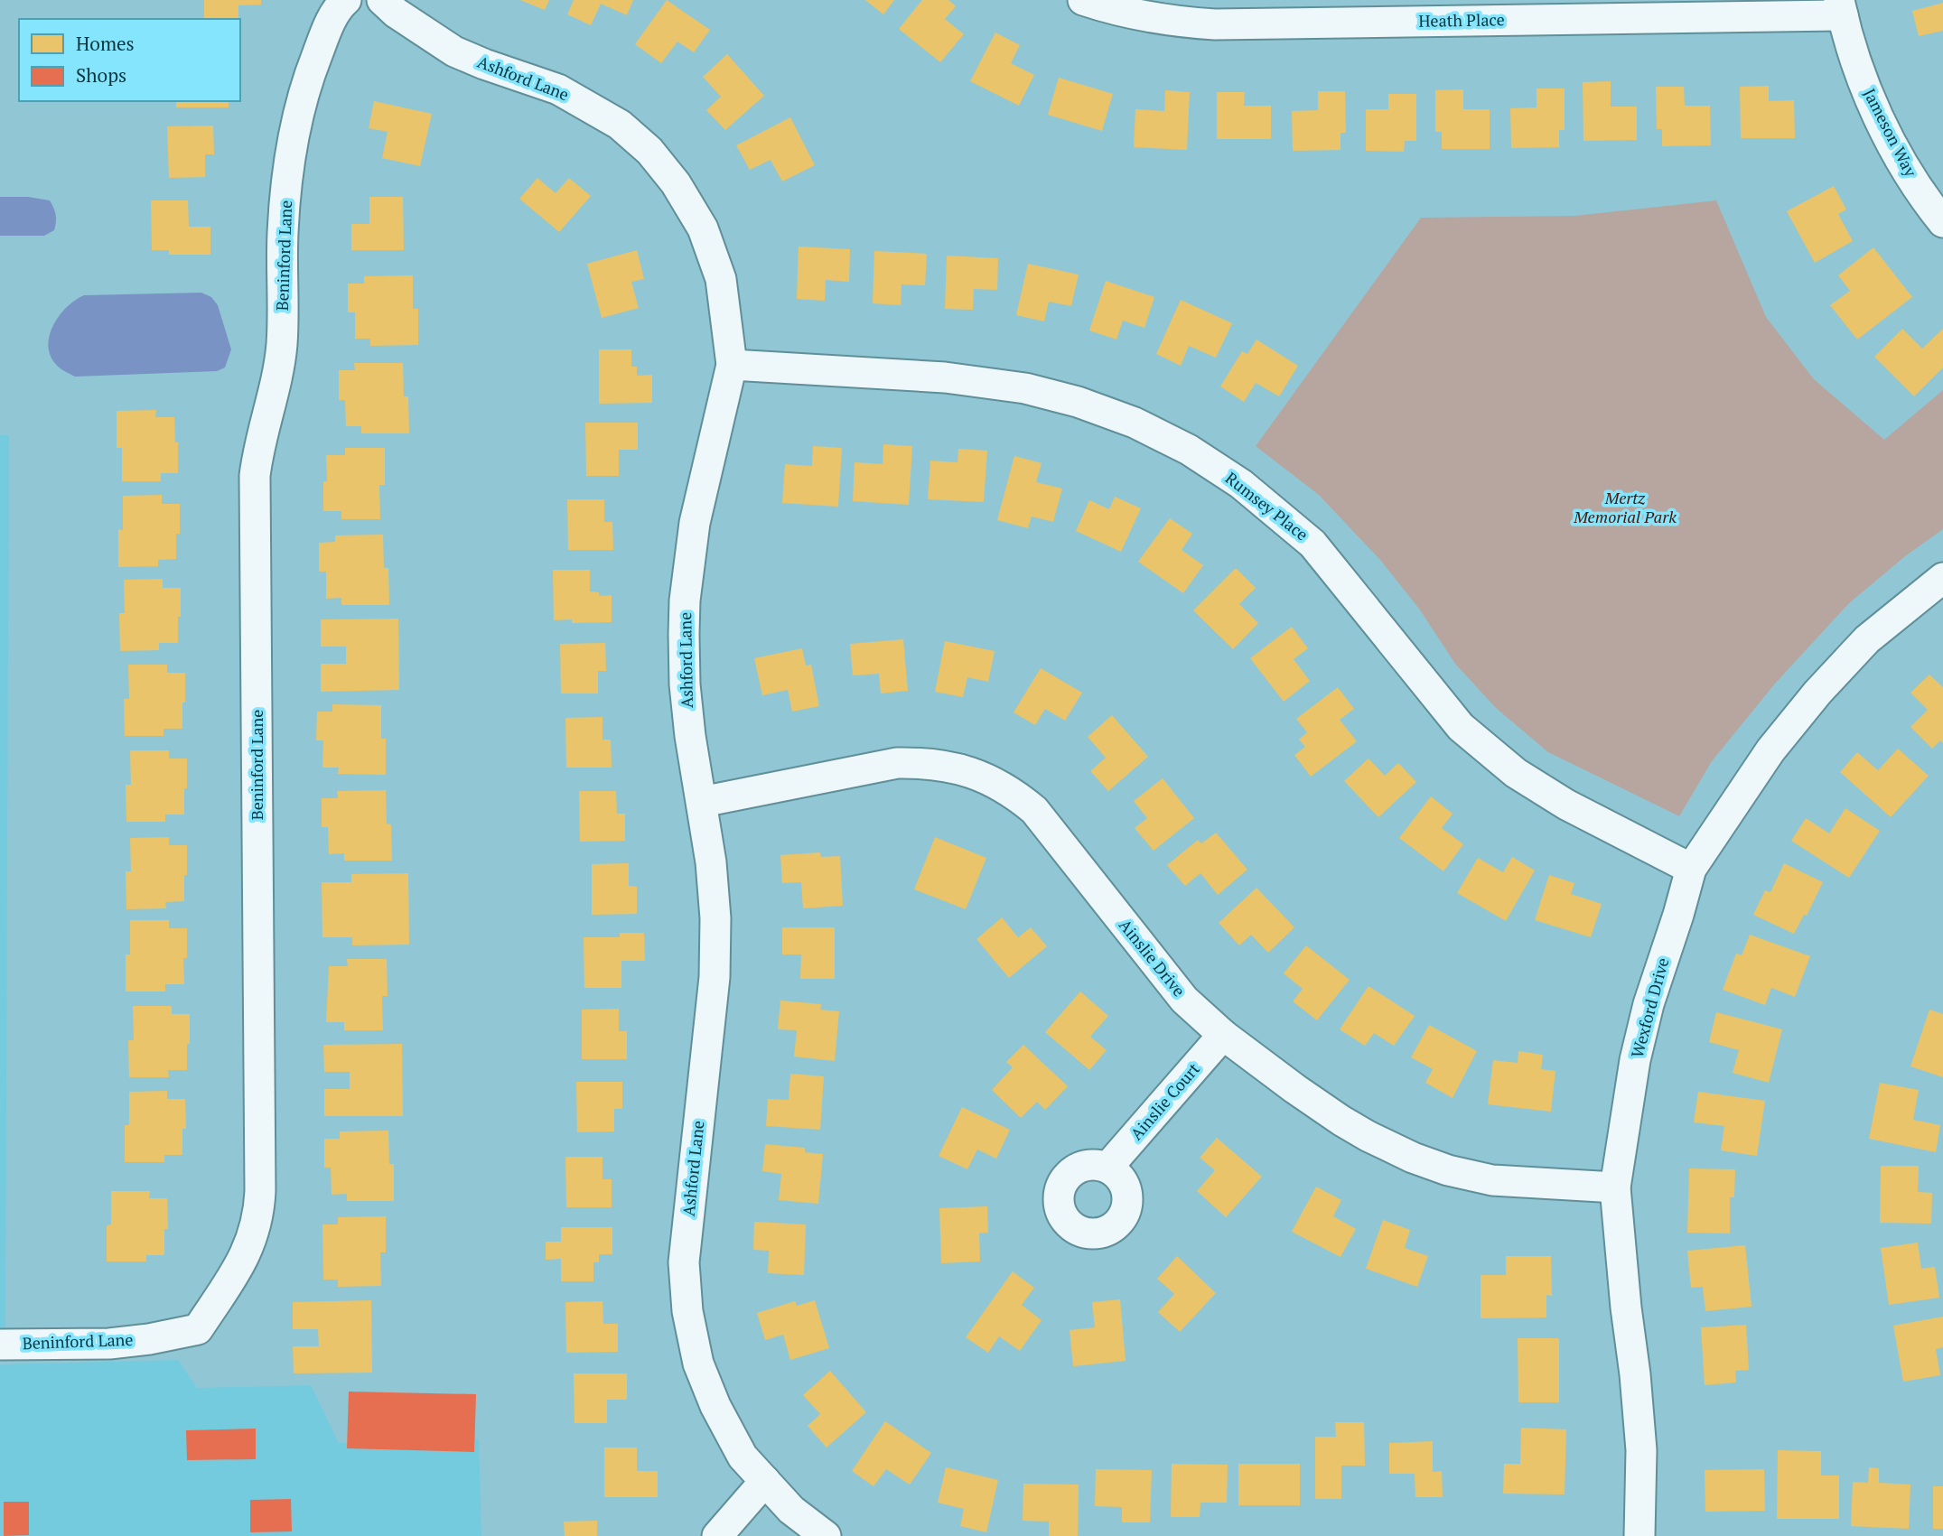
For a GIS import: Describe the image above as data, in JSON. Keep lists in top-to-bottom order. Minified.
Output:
{"streets":{"street":["Heath Place","Ashford Lane","Jameson Way","Beninford Lane","Rumsey Place","Ainslie Drive","Wexford Drive","Ainslie Court"]},"crossings":[["Heath Place","Jameson Way"],["Ashford Lane","Rumsey Place"],["Ashford Lane","Ainslie Drive"],["Rumsey Place","Wexford Drive"],["Ainslie Drive","Wexford Drive"],["Ainslie Drive","Ainslie Court"]],"parks":["Mertz Memorial Park"],"legend":["Homes","Shops"]}
